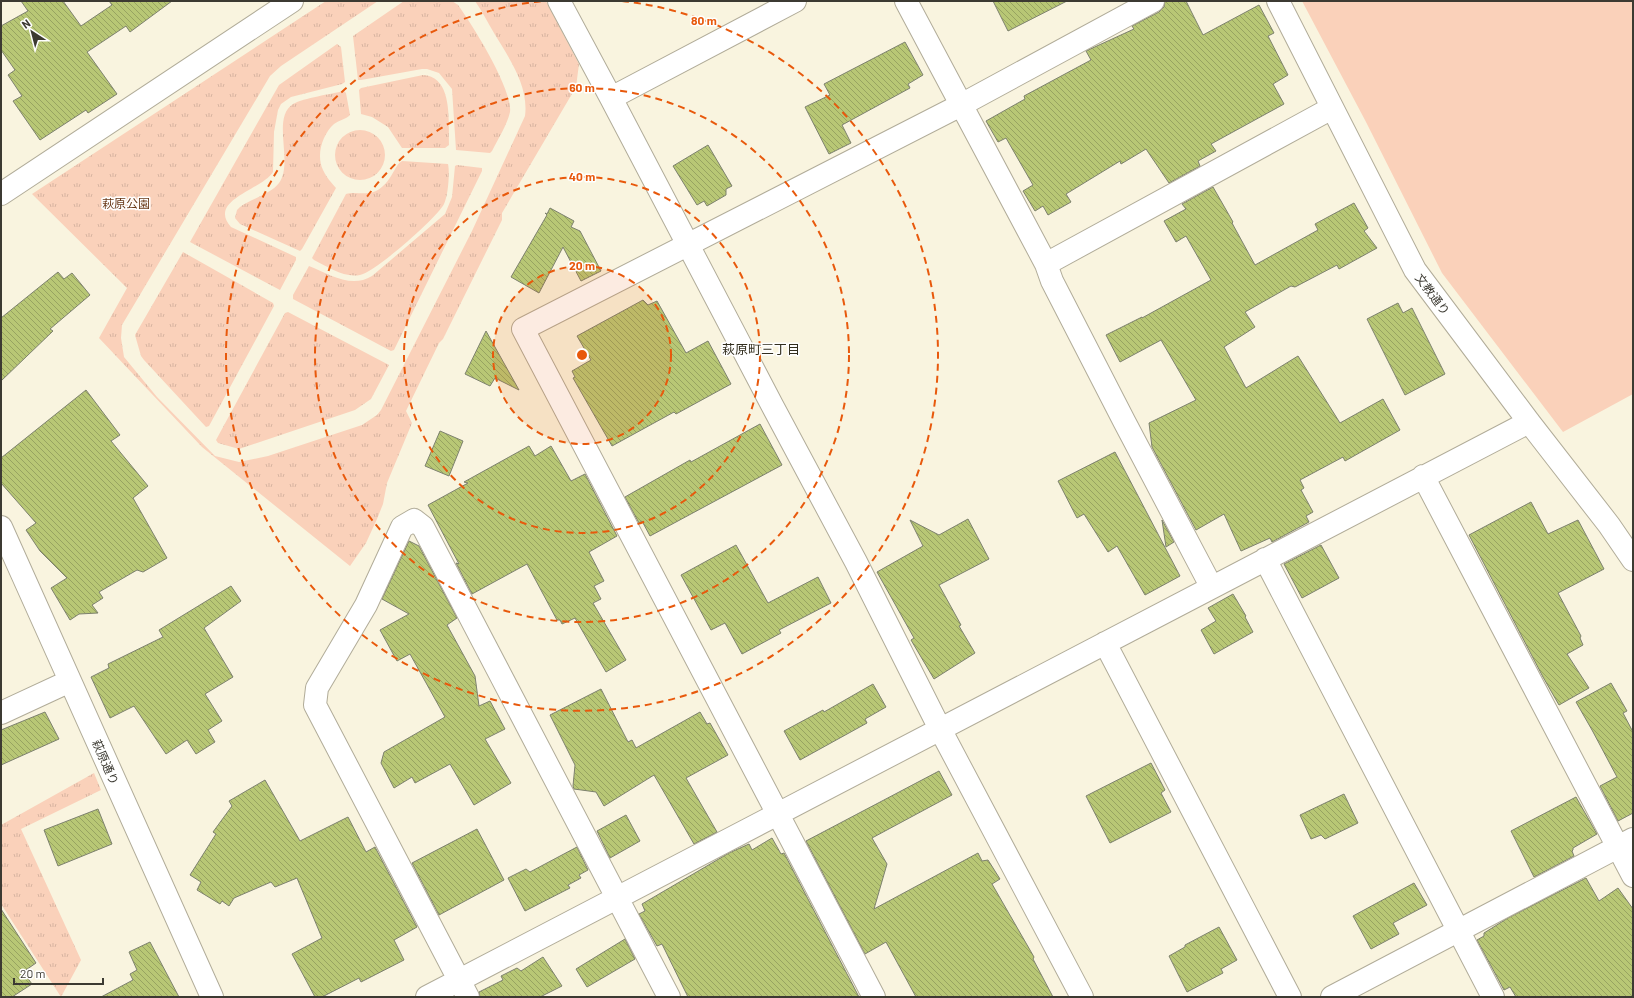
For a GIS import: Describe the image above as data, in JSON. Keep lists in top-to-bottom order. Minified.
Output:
{"streets":{"street":["文教通り","萩原通り"]},"districts":["萩原町三丁目"],"parks":["萩原公園"],"scale_bar":"20 m","north":"top left","rings":["80 m","60 m","40 m","20 m"]}
